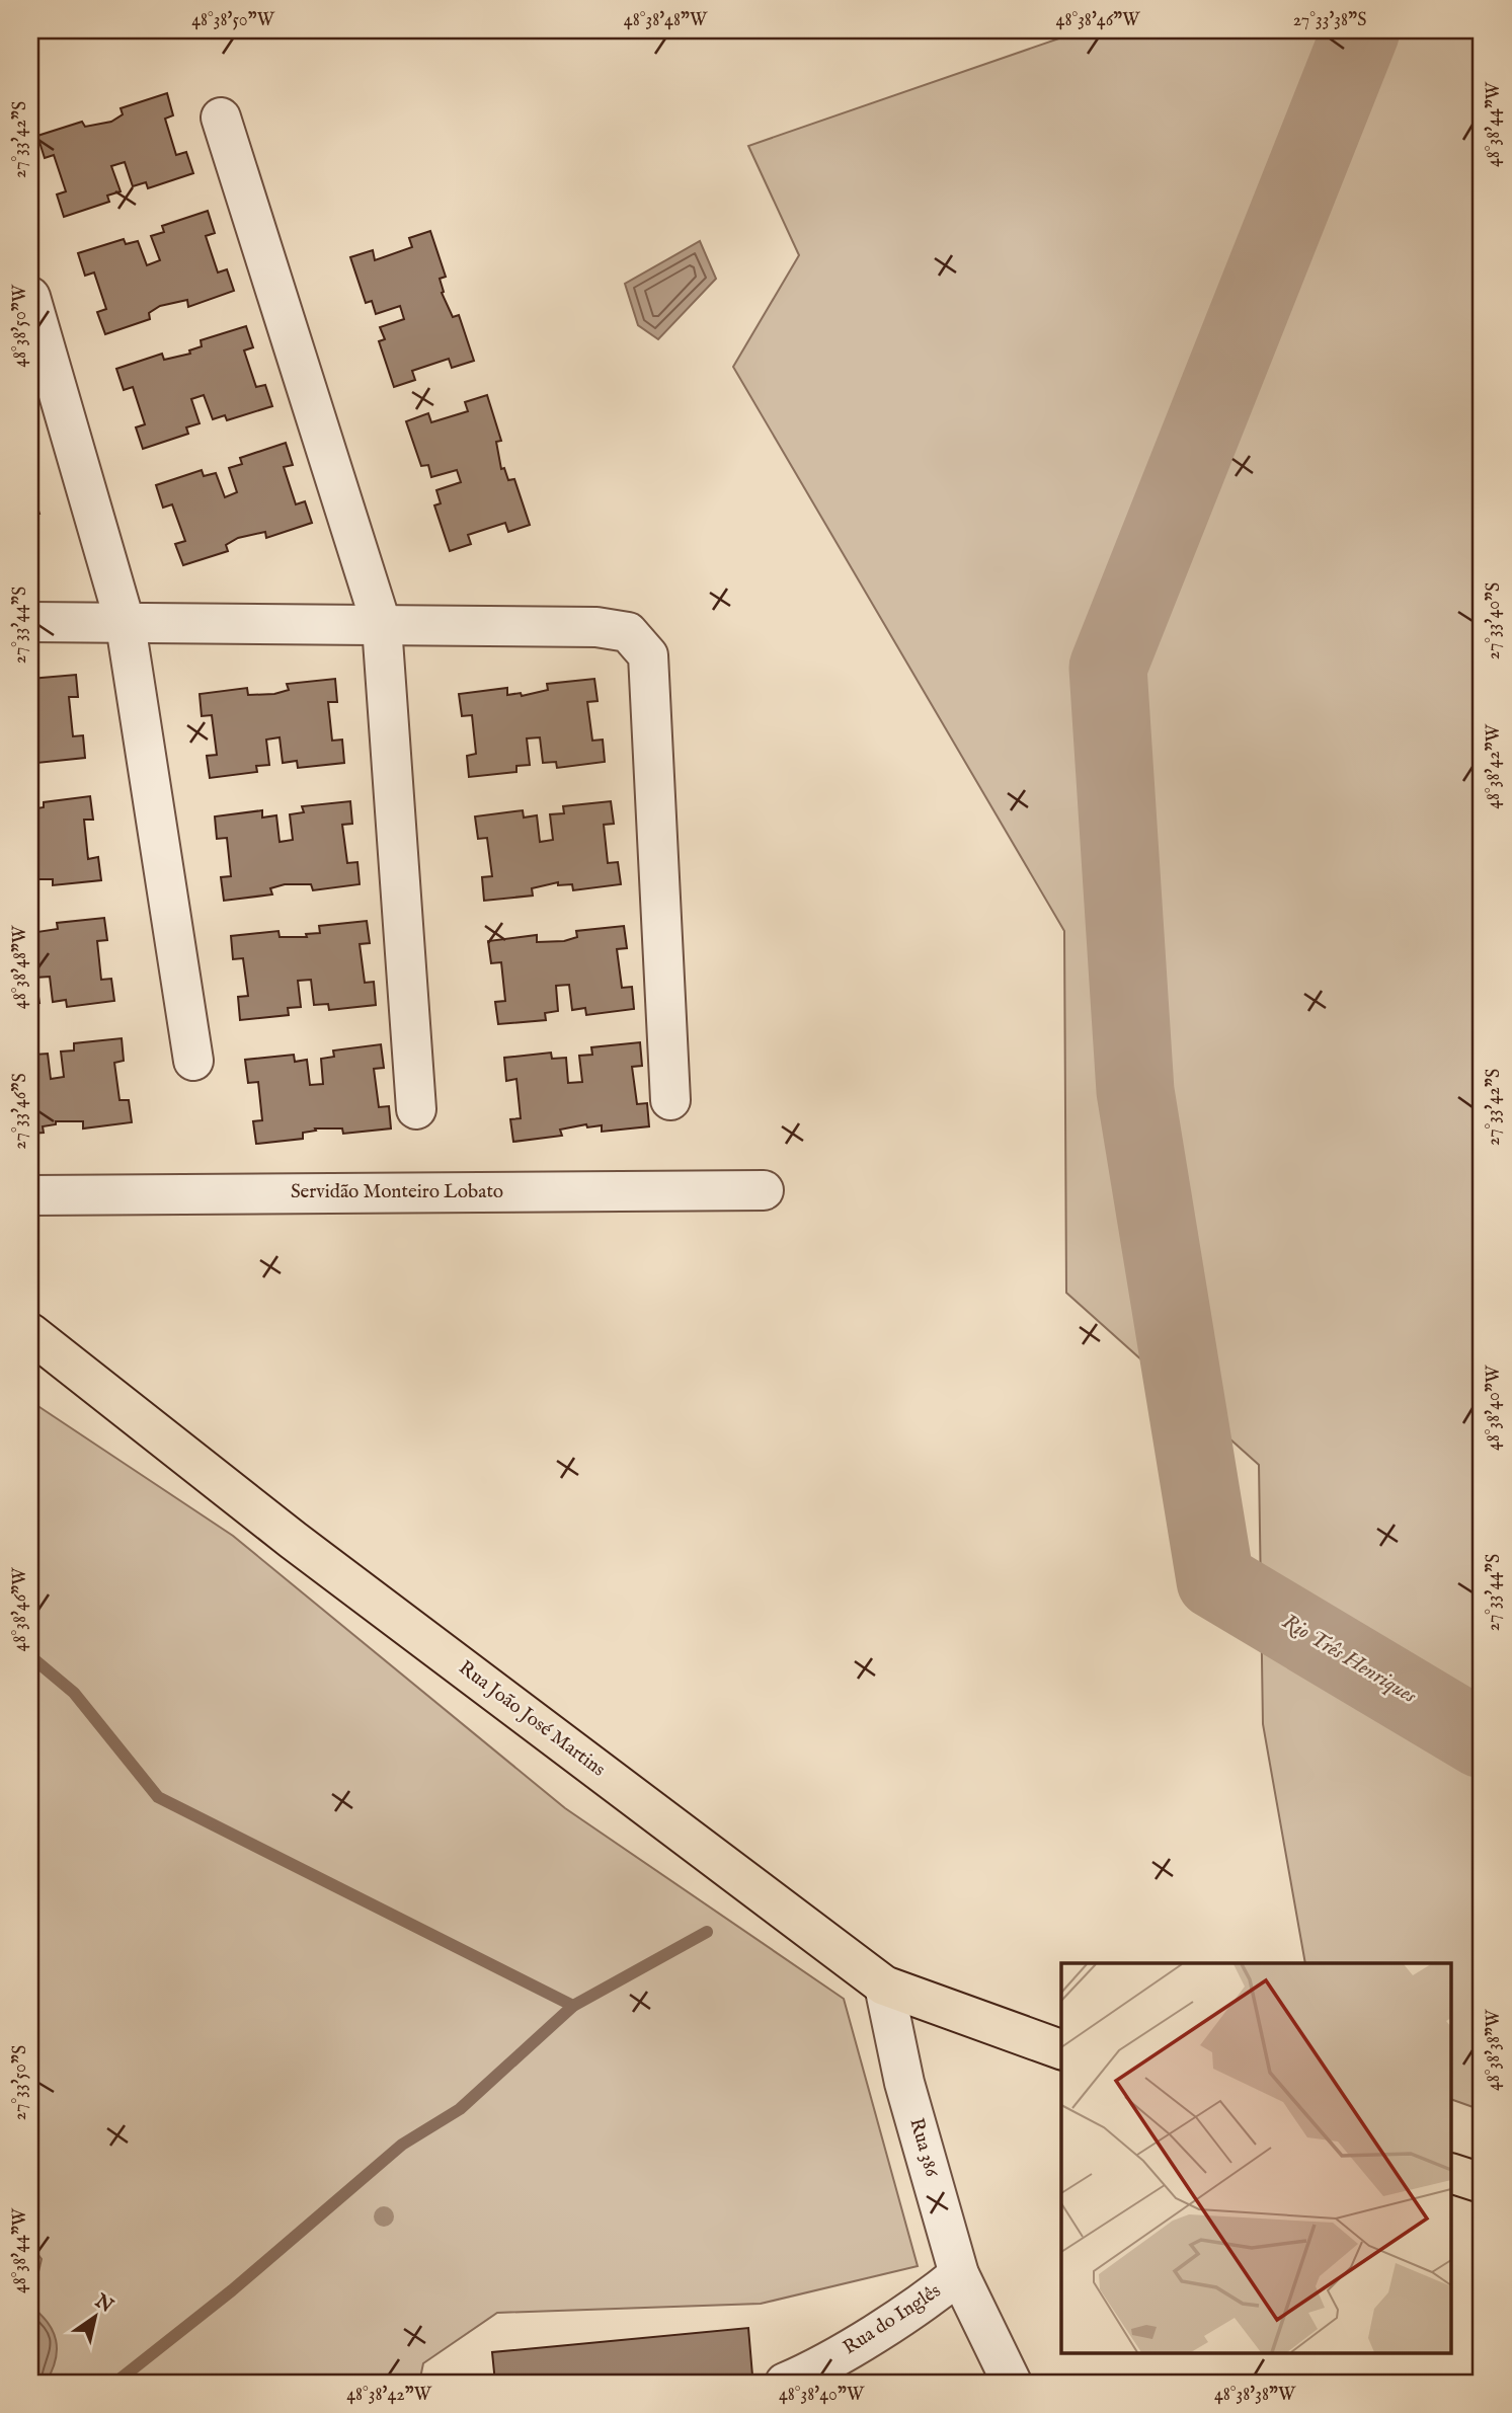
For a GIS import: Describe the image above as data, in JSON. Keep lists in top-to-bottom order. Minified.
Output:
{"streets":{"main road":["Rua João José Martins"],"street":["Servidão Monteiro Lobato","Rua 386","Rua do Inglês"]},"crossings":[["Rua João José Martins","Rua 386"],["Rua 386","Rua do Inglês"]],"water":["Rio Três Henriques"],"north":"top right","coordinates":["48°38'50\"W","48°38'48\"W","48°38'46\"W","27°33'38\"S","48°38'44\"W","27°33'42\"S","27°33'40\"S","27°33'44\"S","48°38'42\"W","27°33'46\"S","48°38'40\"W","48°38'38\"W","27°33'50\"S"]}
